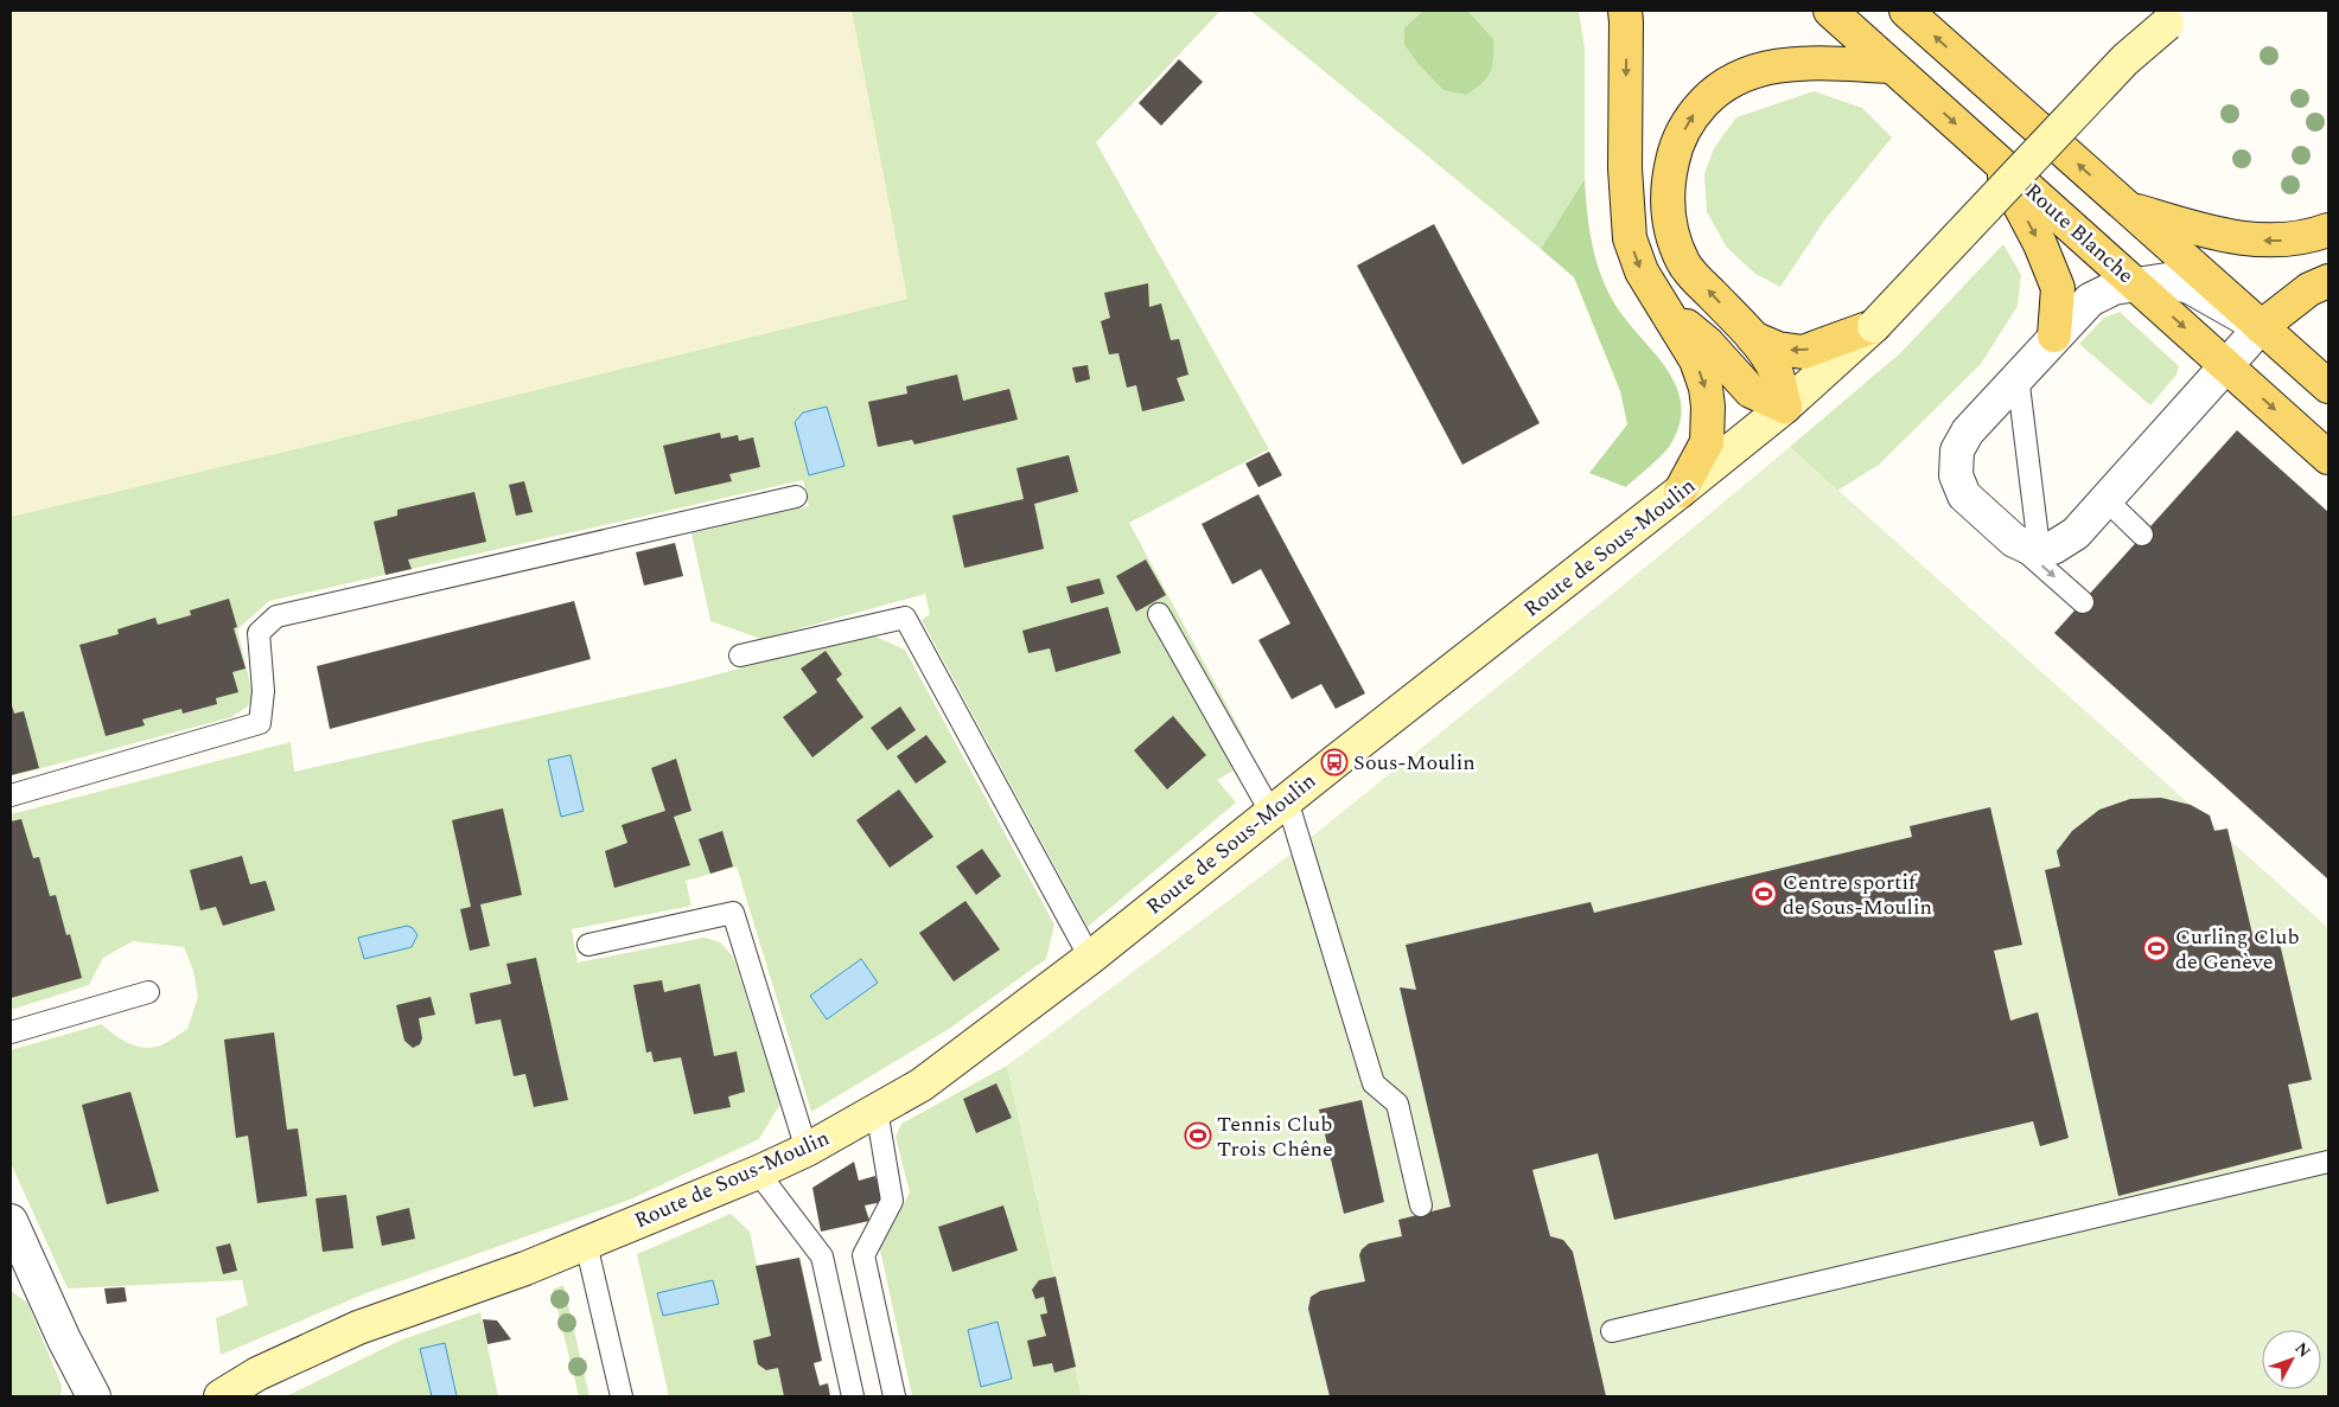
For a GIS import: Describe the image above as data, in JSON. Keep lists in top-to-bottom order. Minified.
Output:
{"streets":{"main road":["Route Blanche","Route de Sous-Moulin"]},"places":{"bus stop":["Sous-Moulin"],"sports":["Centre sportif de Sous-Moulin","Curling Club de Genève","Tennis Club Trois Chêne"]},"north":"top right"}
